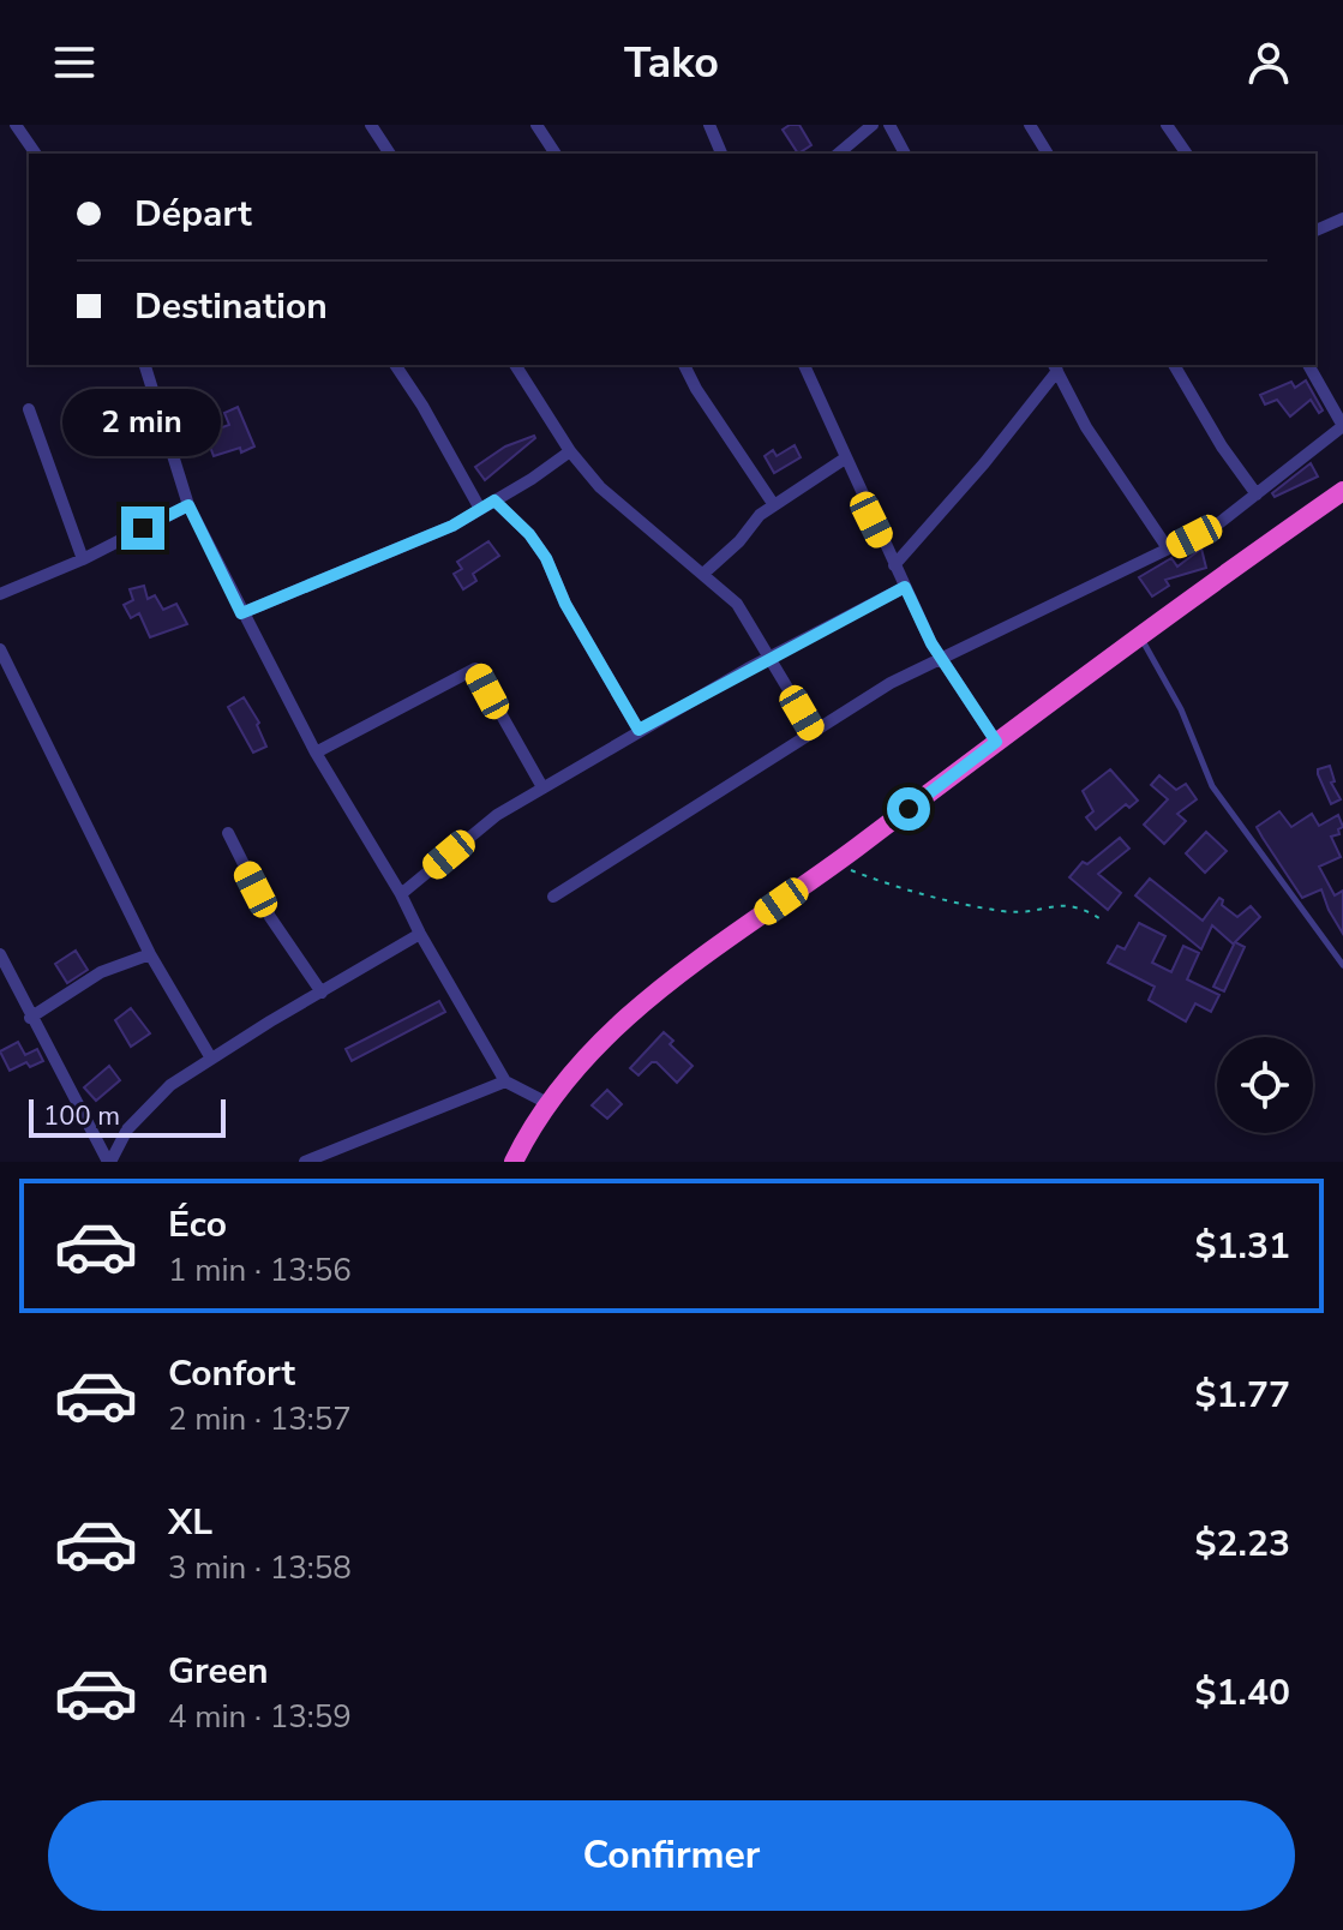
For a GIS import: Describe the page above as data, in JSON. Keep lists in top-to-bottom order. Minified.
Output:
{"scale_bar":"100 m","page":{"header":"Tako","banner":["Départ","Destination"],"bubble":"2 min","scale":"100 m","list":[{"name":"Éco","note":"1 min · 13:56","value":"$1.31"},{"name":"Confort","note":"2 min · 13:57","value":"$1.77"},{"name":"XL","note":"3 min · 13:58","value":"$2.23"},{"name":"Green","note":"4 min · 13:59","value":"$1.40"}],"buttons":"Confirmer"}}
